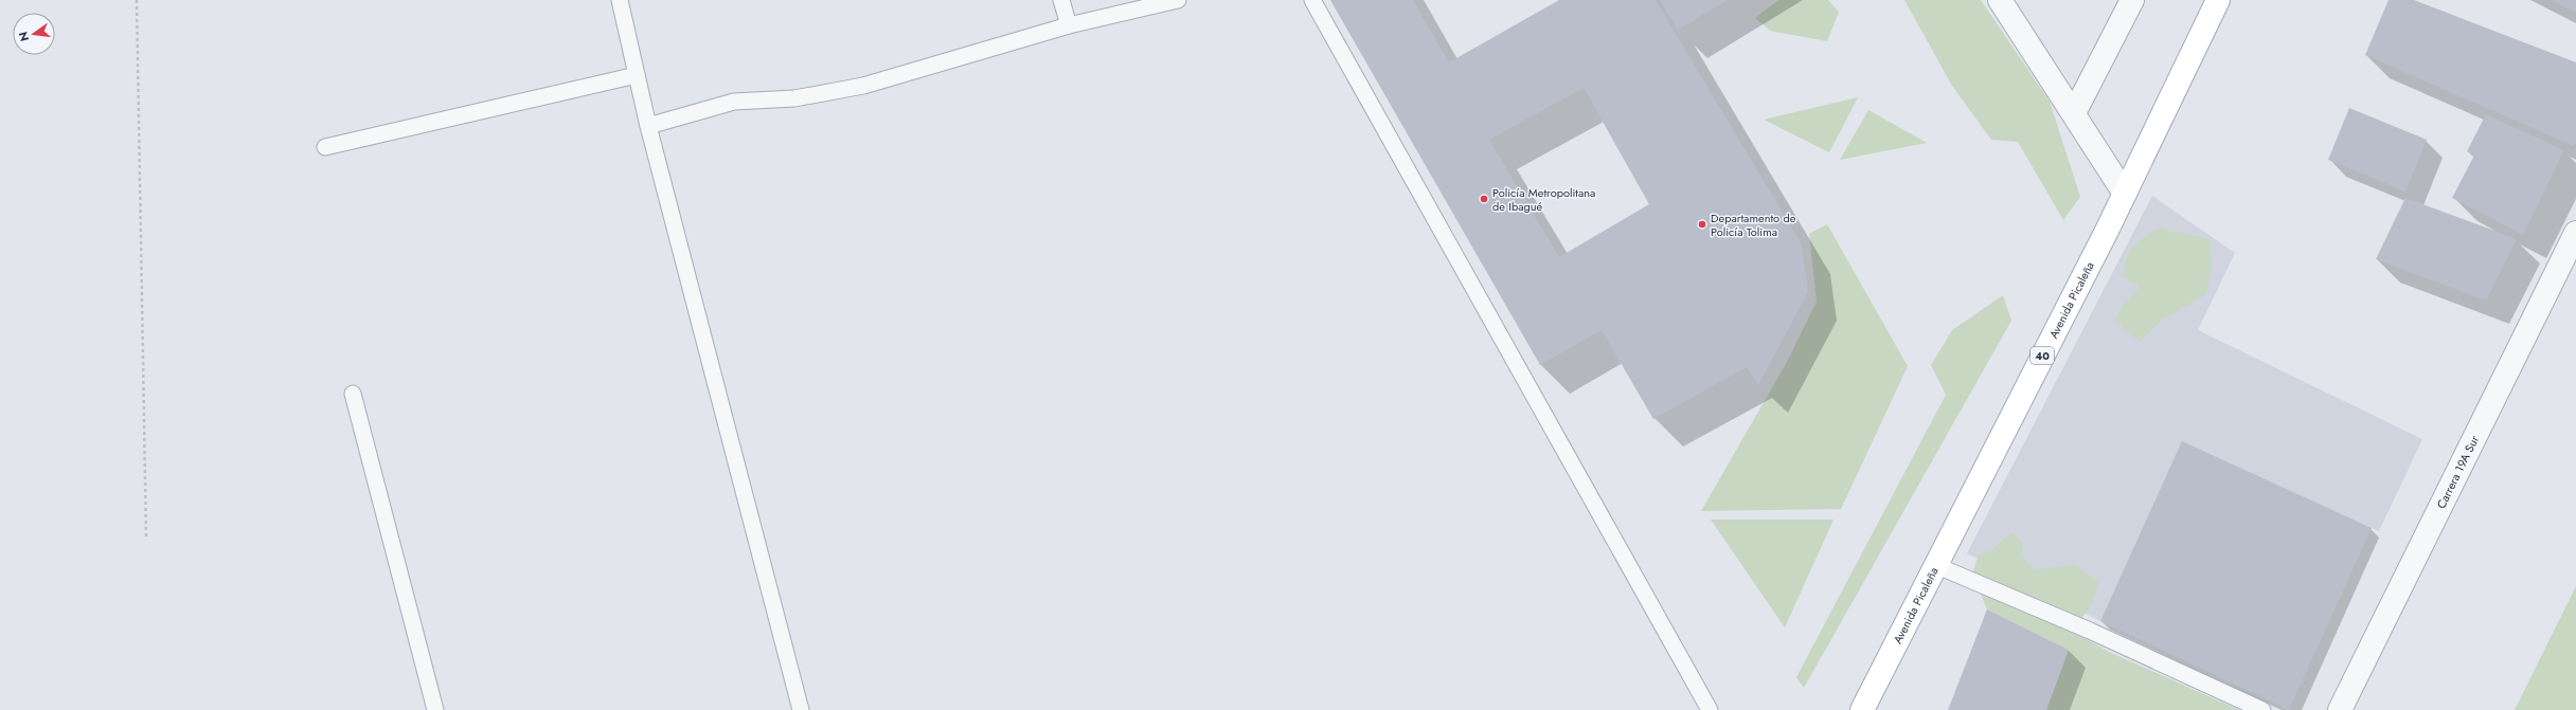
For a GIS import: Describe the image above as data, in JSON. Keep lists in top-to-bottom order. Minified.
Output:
{"streets":{"main road":["Avenida Picaleña","40"],"street":["Carrera 19A Sur"]},"places":["Policía Metropolitana de Ibagué","Departamento de Policía Tolima"],"north":"left"}
